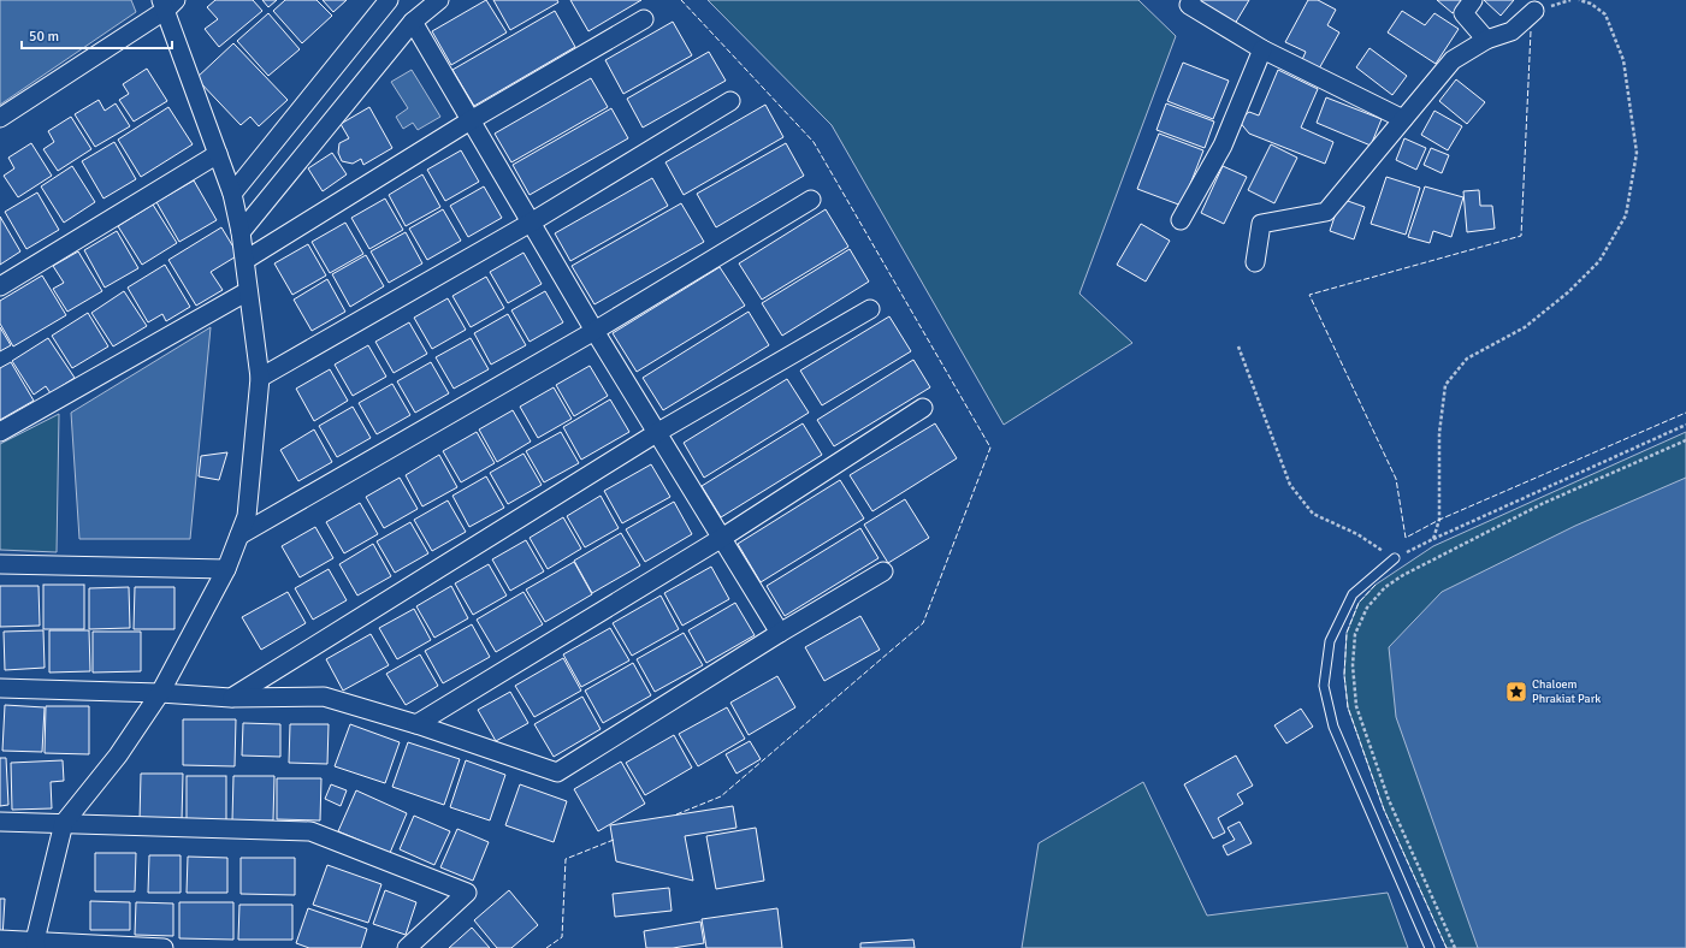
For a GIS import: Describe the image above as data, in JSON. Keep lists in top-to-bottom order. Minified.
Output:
{"places":{"place":["Chaloem Phrakiat Park"]},"scale_bar":"50 m"}
